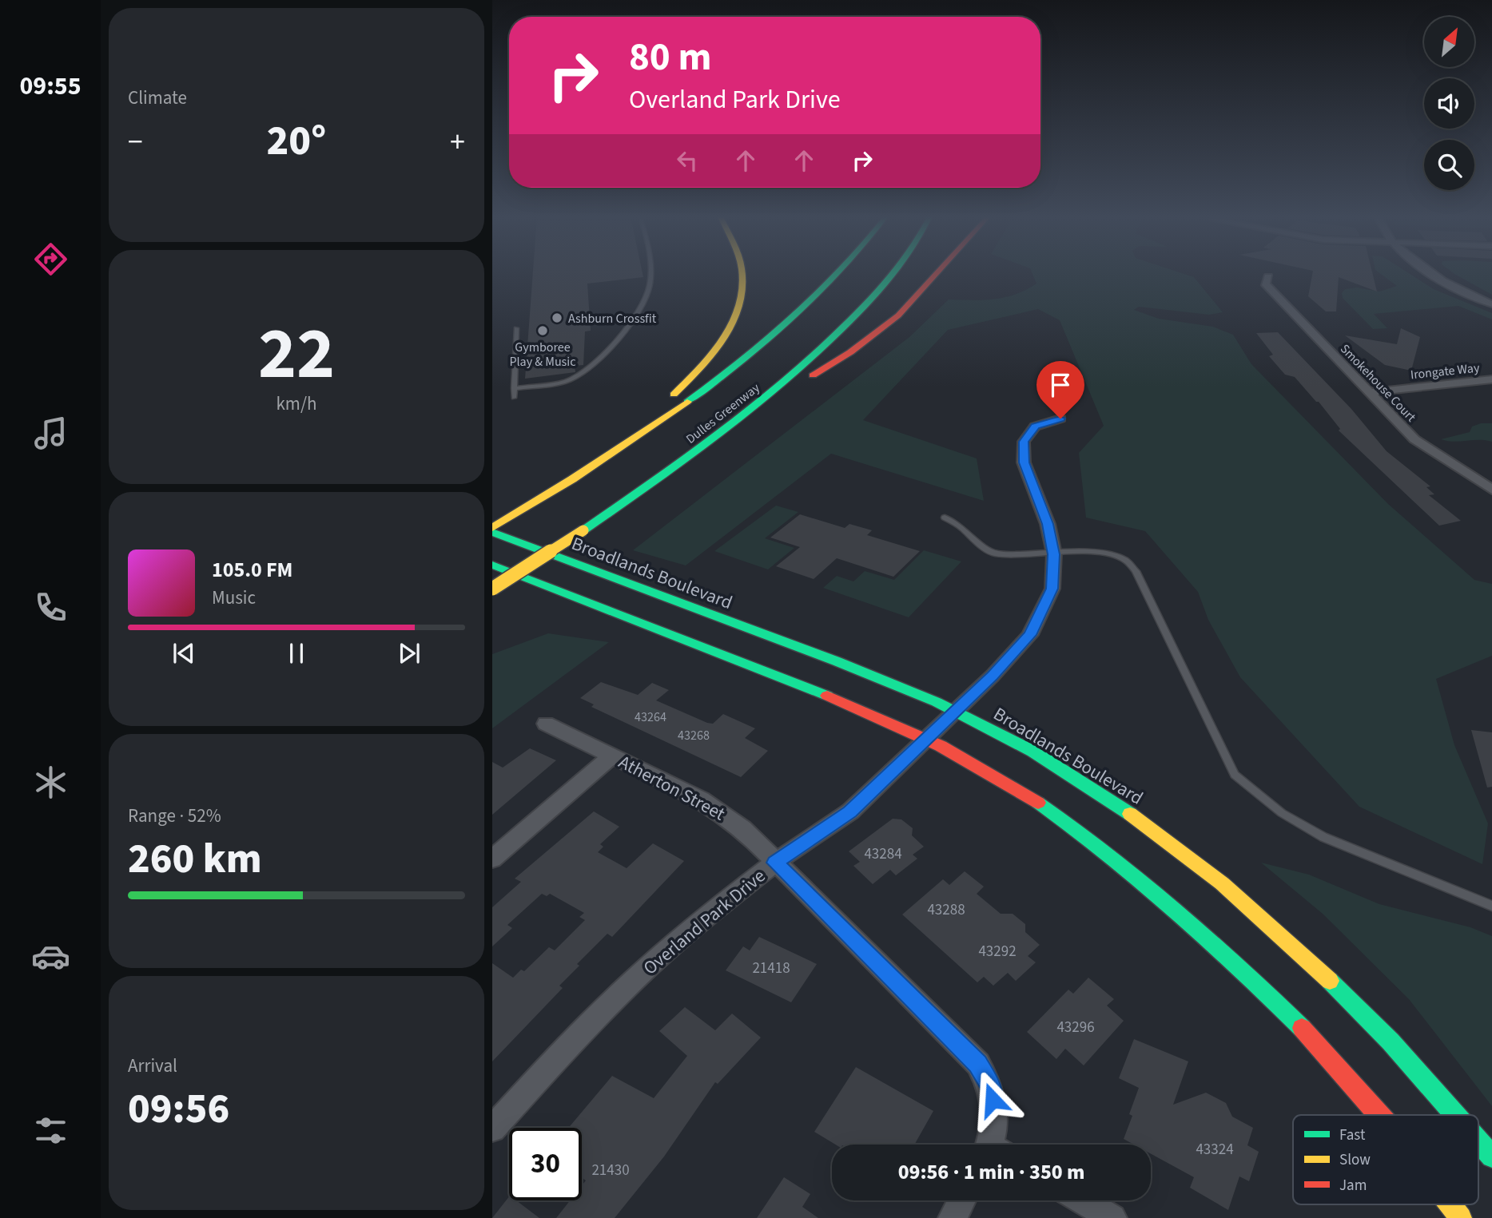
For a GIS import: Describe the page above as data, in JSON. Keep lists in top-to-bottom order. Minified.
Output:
{"streets":{"main road":["Dulles Greenway","Broadlands Boulevard"],"street":["Irongate Way","Smokehouse Court","Atherton Street","Overland Park Drive"]},"crossings":[["Irongate Way","Smokehouse Court"],["Dulles Greenway","Broadlands Boulevard"],["Broadlands Boulevard","Overland Park Drive"],["Atherton Street","Overland Park Drive"]],"places":["Ashburn Crossfit","Gymboree Play & Music"],"house_numbers":["43264","43268","43284","43288","43292","21418","43296","43324","21430"],"legend":["Fast","Slow","Jam"],"north":"top right","page":{"tabs":"09:55","tile":["Climate",["22","km/h"],["Range · 52%","260 km"],["Arrival","09:56"]],"turn":["80 m","Overland Park Drive"],"heat":["−","20°","+"],"song":["105.0 FM","Music"],"limit":"30","trip":"09:56 · 1 min · 350 m"}}
